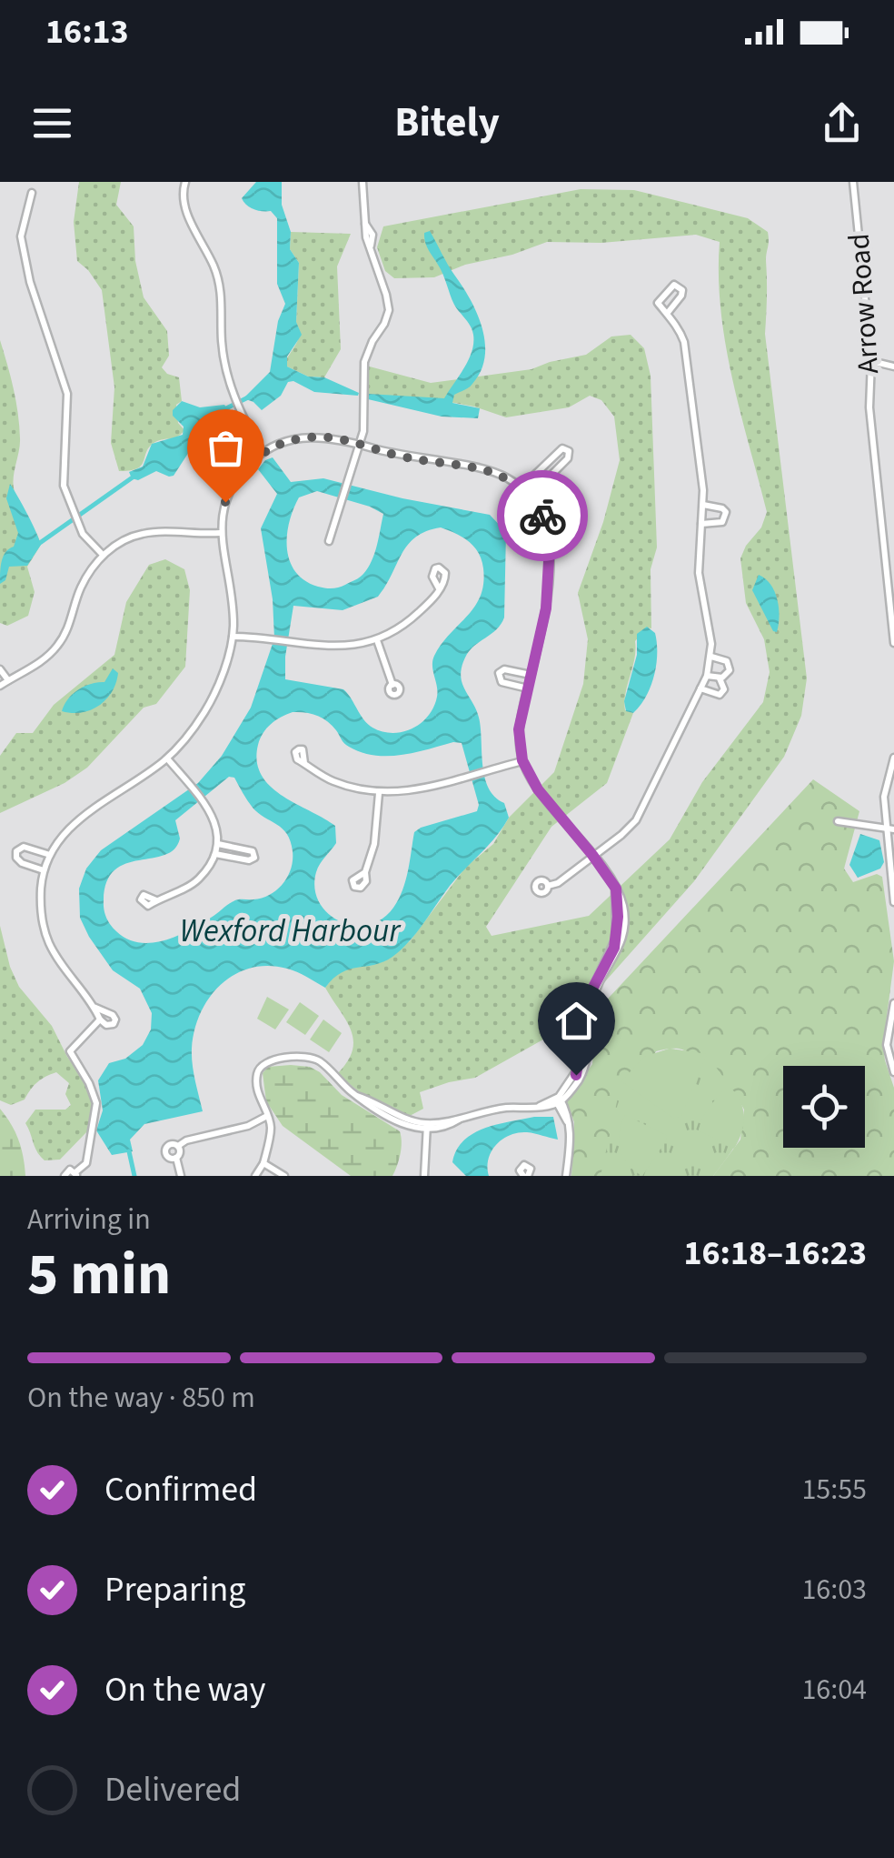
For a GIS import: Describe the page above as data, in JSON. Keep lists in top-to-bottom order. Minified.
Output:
{"streets":{"street":["Arrow Road"]},"water":["Wexford Harbour"],"page":{"status":"16:13","header":"Bitely","heading":["5 min","Arriving in","16:18–16:23"],"bar":"On the way · 850 m","list":[["Confirmed","15:55"],["Preparing","16:03"],["On the way","16:04"],"Delivered"]}}
